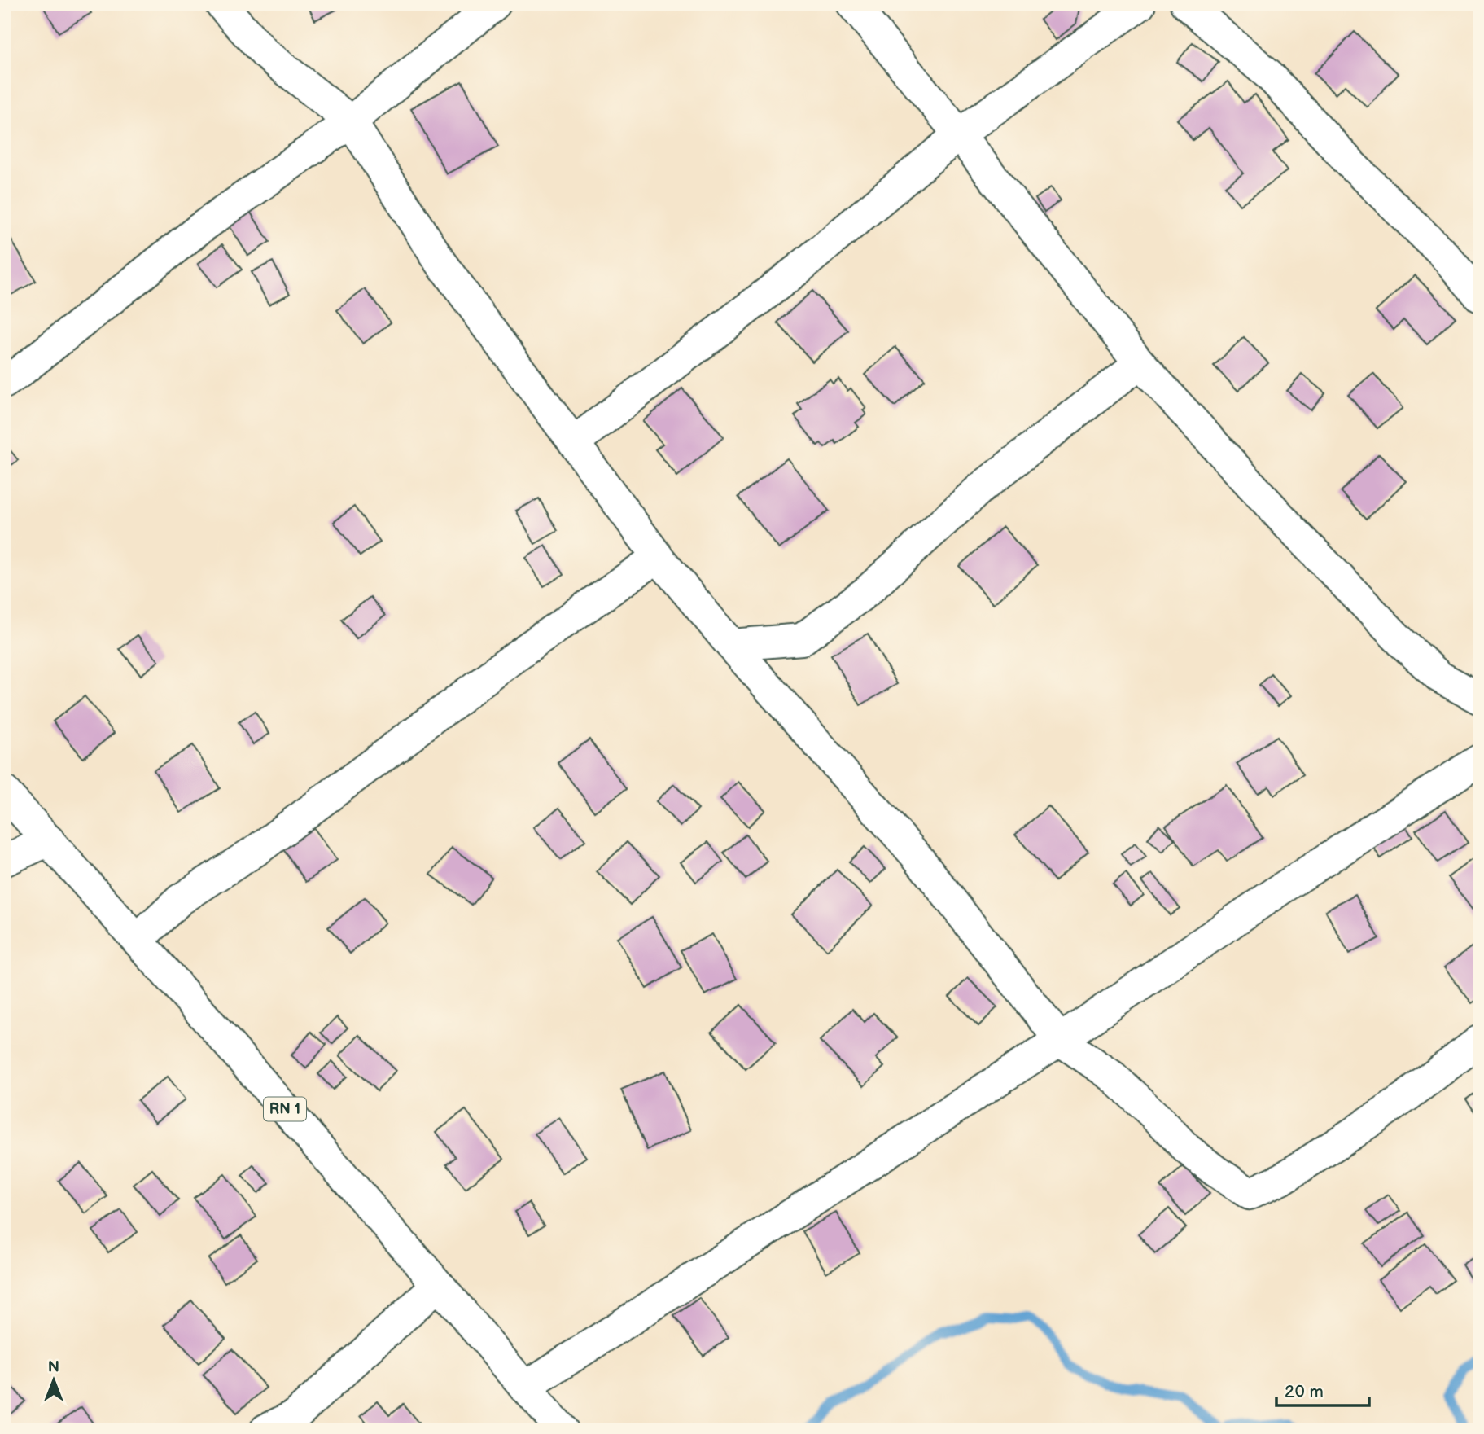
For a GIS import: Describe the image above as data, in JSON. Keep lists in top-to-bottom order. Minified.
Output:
{"streets":{"street":["RN 1"]},"scale_bar":"20 m","north":"top"}
